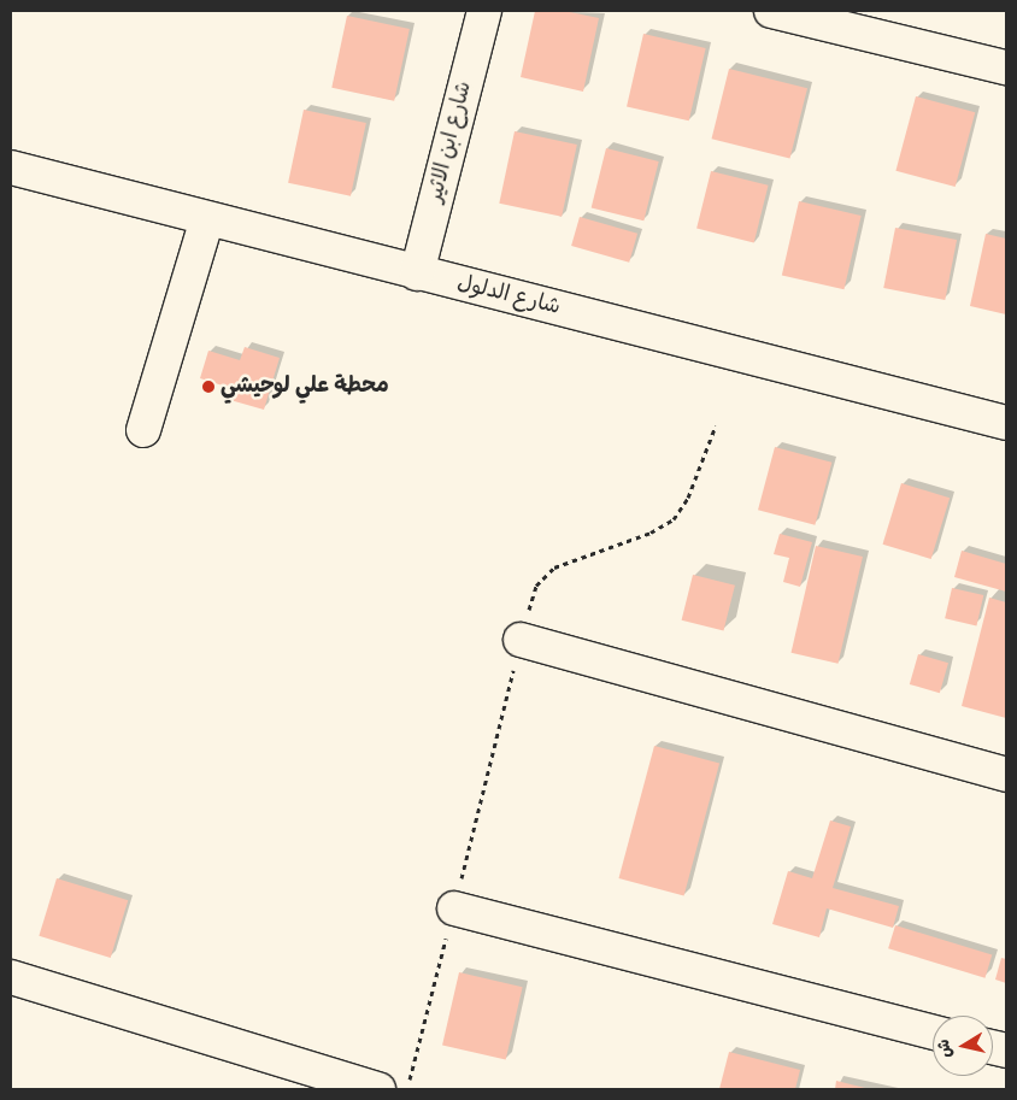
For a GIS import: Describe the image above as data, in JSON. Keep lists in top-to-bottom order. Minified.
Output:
{"streets":{"street":["شارع ابن الاثير","شارع الدلول"]},"crossings":[["شارع ابن الاثير","شارع الدلول"]],"places":["محطة علي لوحيشي"],"north":"left"}
